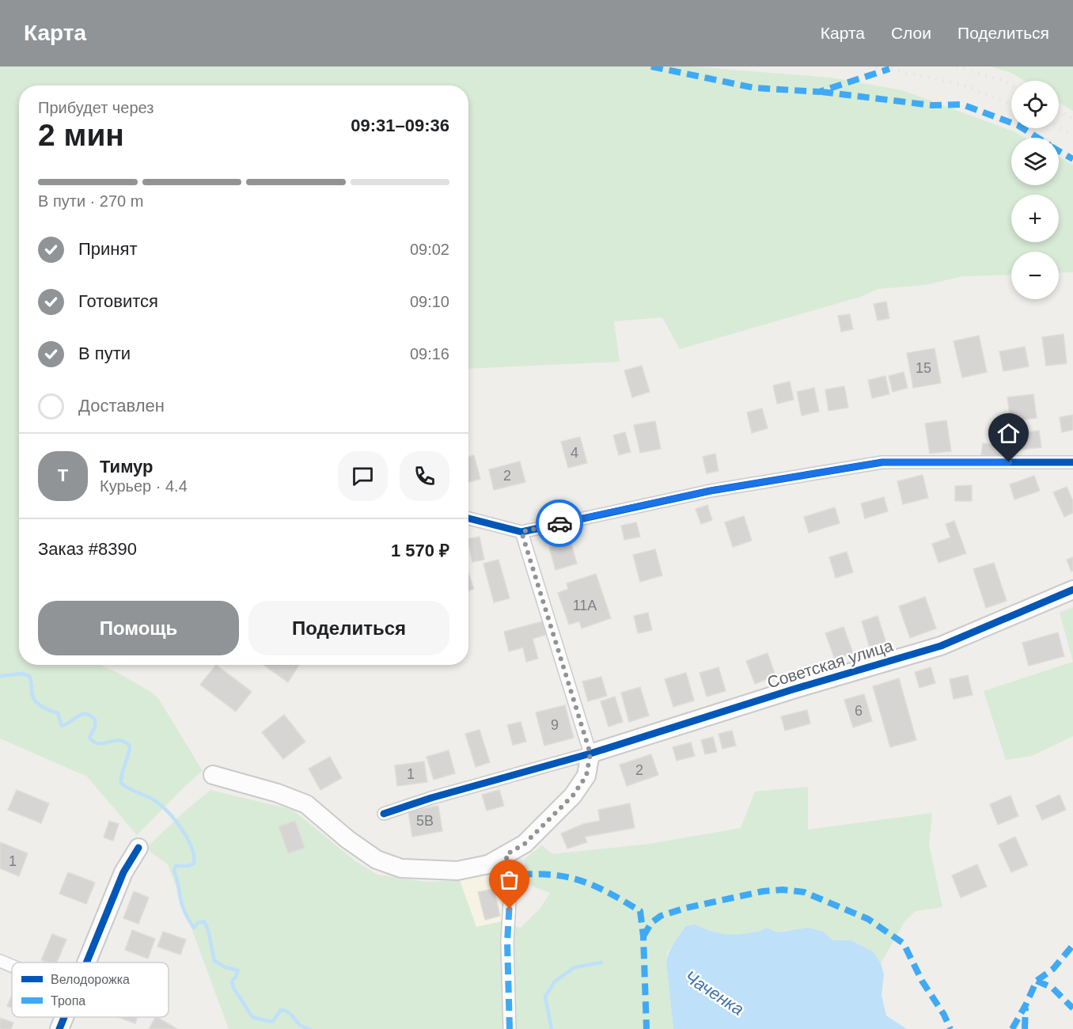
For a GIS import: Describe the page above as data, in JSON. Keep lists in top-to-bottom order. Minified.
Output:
{"streets":{"street":["Советская улица"]},"water":["Чаченка"],"house_numbers":["15","4","2","11А","6","9","2","1","5В","1"],"legend":["Велодорожка","Тропа"],"page":{"header":"Карта","nav":["Карта","Слои","Поделиться"],"map_buttons":["+","−"],"heading":["2 мин","Прибудет через","09:31–09:36"],"panel":["Тимур","Курьер · 4.4","Заказ #8390","1 570 ₽"],"bar":"В пути · 270 m","list":[["Принят","09:02"],["Готовится","09:10"],["В пути","09:16"],"Доставлен"],"round":"Т","buttons":["Помощь","Поделиться"]}}
